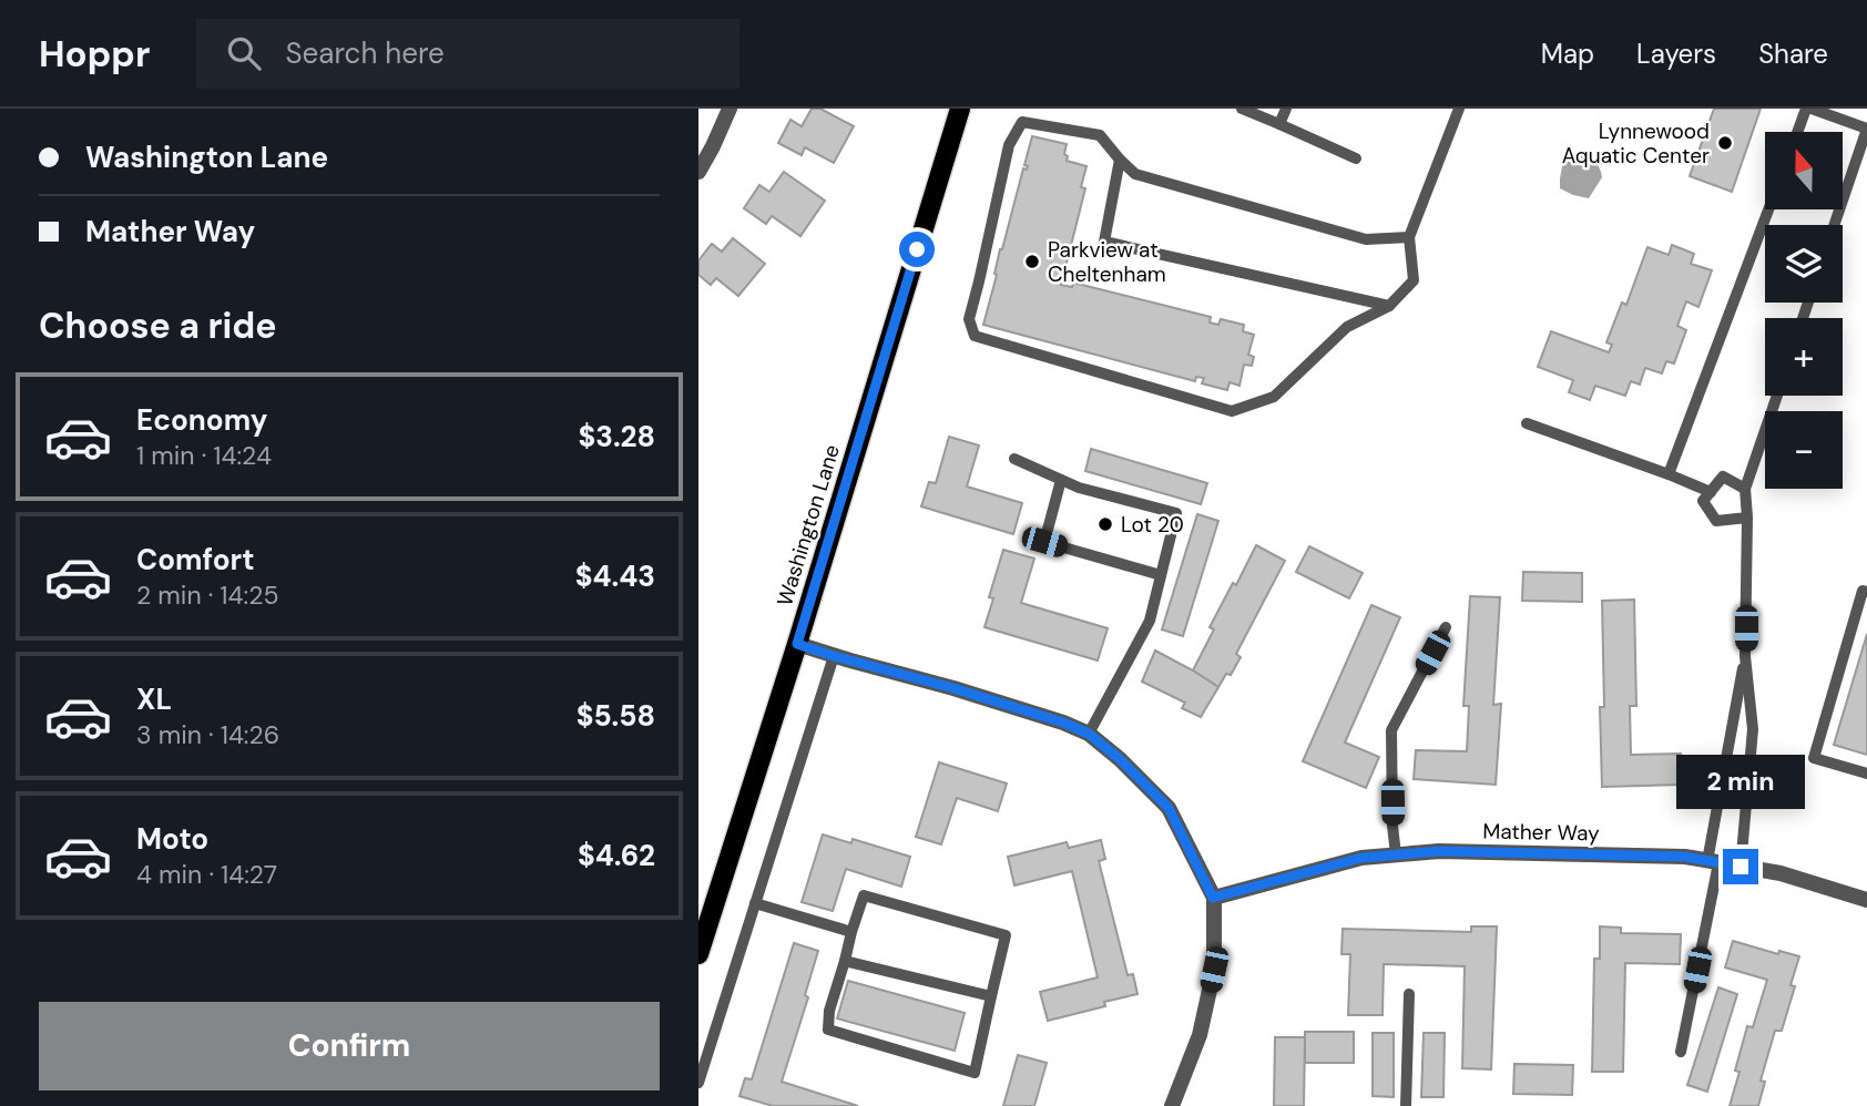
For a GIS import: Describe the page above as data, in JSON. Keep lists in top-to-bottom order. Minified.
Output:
{"streets":{"main road":["Washington Lane"],"street":["Mather Way"]},"places":["Lynnewood Aquatic Center","Parkview at Cheltenham","Lot 20"],"north":"top","page":{"header":"Hoppr","search":"Search here","nav":["Map","Layers","Share"],"banner":["Washington Lane","Mather Way"],"map_buttons":["+","−"],"heading":"Choose a ride","list":[{"name":"Economy","note":"1 min · 14:24","value":"$3.28"},{"name":"Comfort","note":"2 min · 14:25","value":"$4.43"},{"name":"XL","note":"3 min · 14:26","value":"$5.58"},{"name":"Moto","note":"4 min · 14:27","value":"$4.62"}],"bubble":"2 min","buttons":"Confirm"}}
